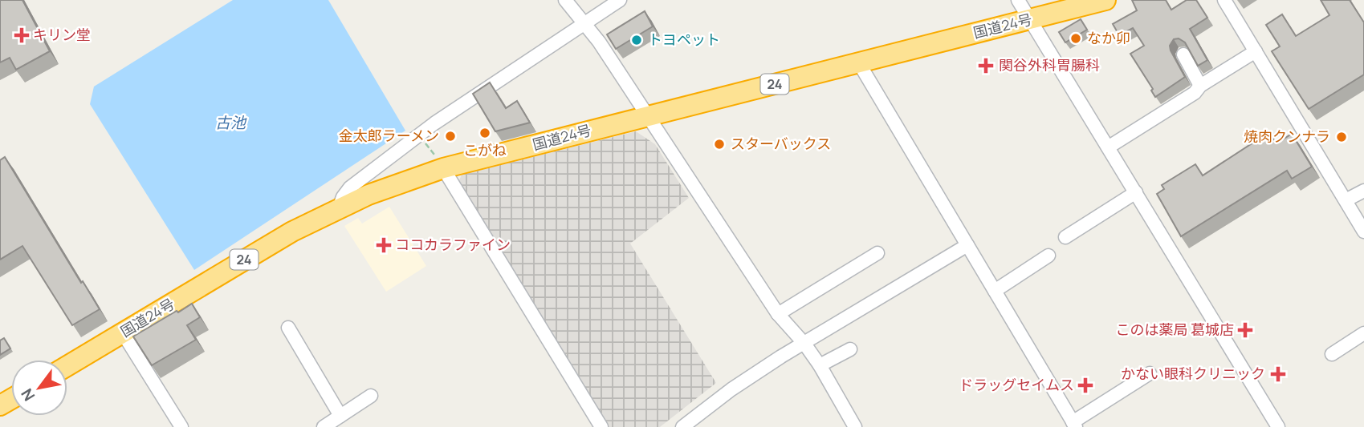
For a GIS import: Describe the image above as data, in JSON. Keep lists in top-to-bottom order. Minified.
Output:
{"streets":{"highway":["国道24号","24"]},"water":["古池"],"places":{"health":["キリン堂","関谷外科胃腸科","ココカラファイン","このは薬局 葛城店","かない眼科クリニック","ドラッグセイムス"],"other":["なか卯","トヨペット","こがね","金太郎ラーメン","焼肉クンナラ","スターバックス"]},"north":"bottom left"}
